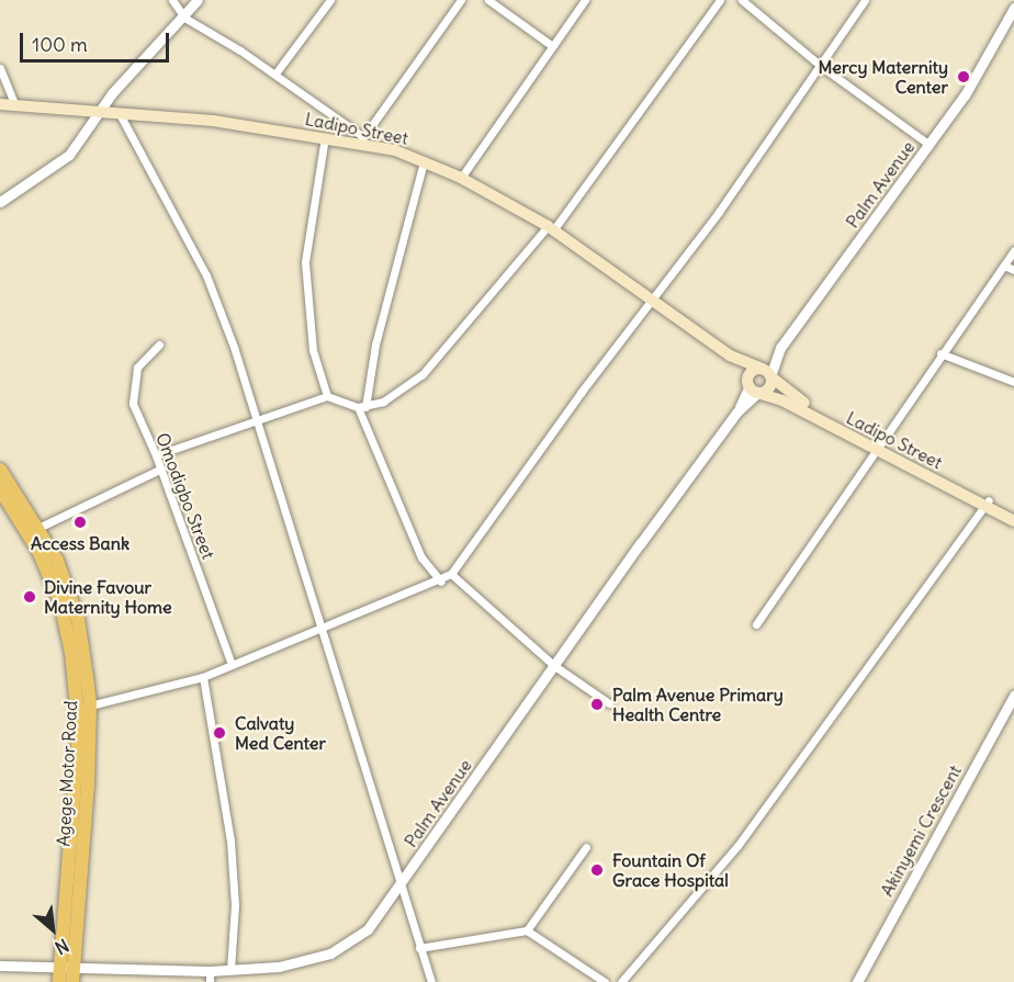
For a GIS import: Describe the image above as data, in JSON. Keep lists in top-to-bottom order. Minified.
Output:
{"streets":{"highway":["Agege Motor Road"],"main road":["Ladipo Street"],"street":["Palm Avenue","Omodigbo Street","Akinyemi Crescent"]},"crossings":[["Ladipo Street","Palm Avenue"],["Palm Avenue","Agege Motor Road"]],"places":["Mercy Maternity Center","Access Bank","Divine Favour Maternity Home","Palm Avenue Primary Health Centre","Calvaty Med Center","Fountain Of Grace Hospital"],"scale_bar":"100 m","north":"bottom right"}
